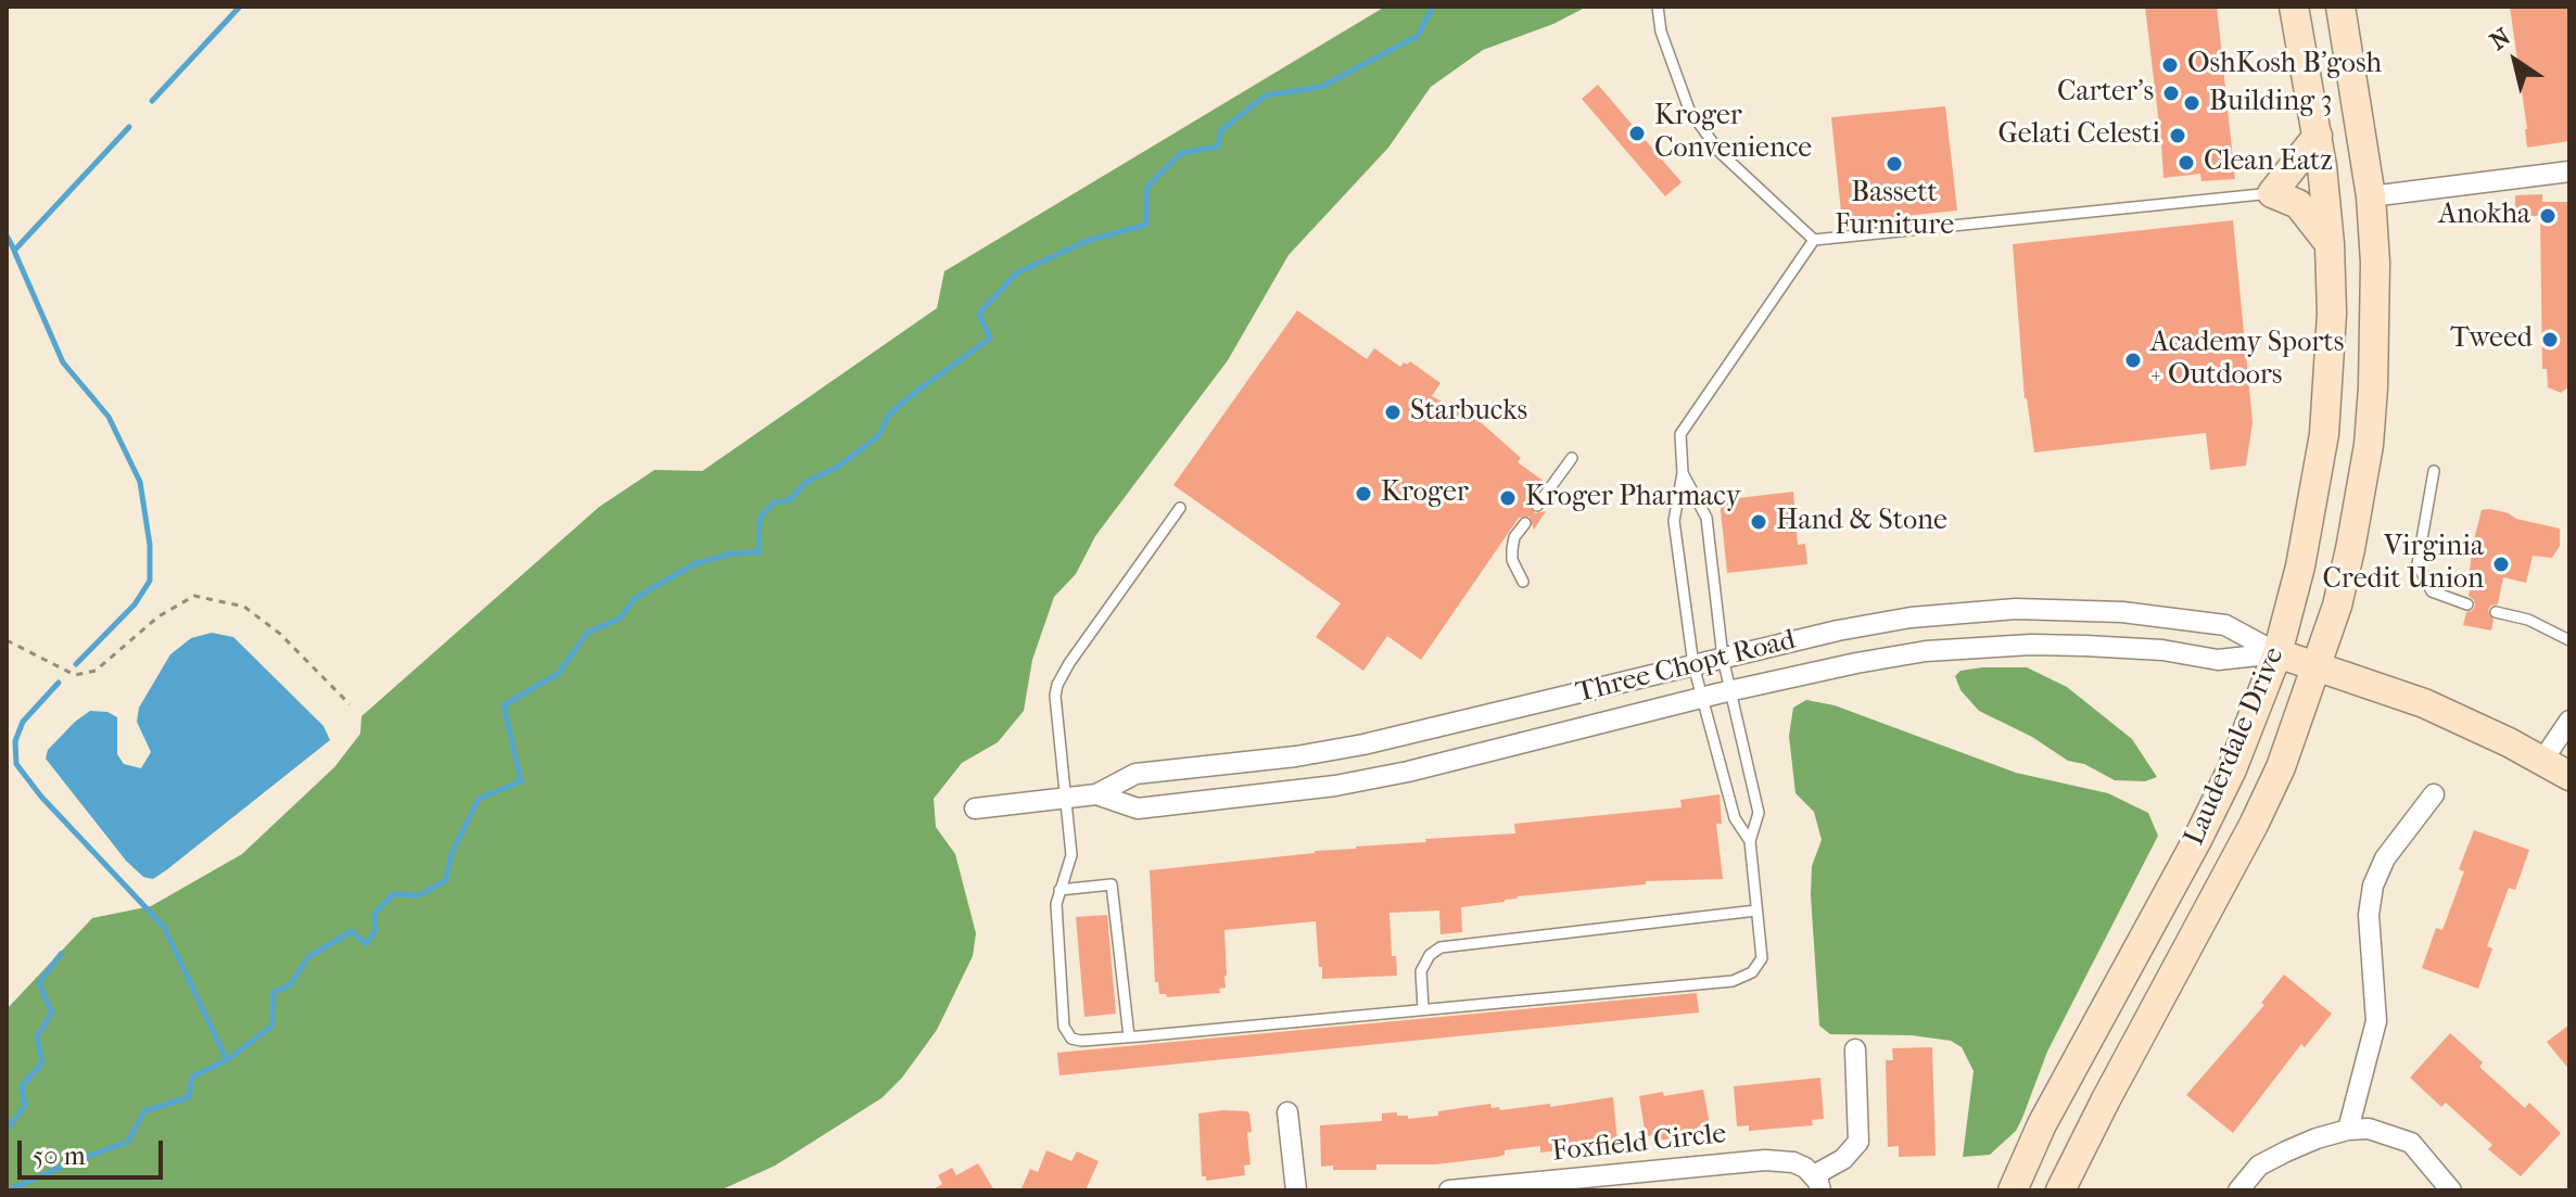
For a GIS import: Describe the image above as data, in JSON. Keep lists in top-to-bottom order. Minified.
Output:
{"streets":{"main road":["Three Chopt Road","Lauderdale Drive"],"street":["Foxfield Circle"]},"crossings":[["Three Chopt Road","Lauderdale Drive"]],"places":["OshKosh B'gosh","Carter's","Building 3","Kroger Convenience","Gelati Celesti","Clean Eatz","Bassett Furniture","Anokha","Tweed","Academy Sports + Outdoors","Starbucks","Kroger","Kroger Pharmacy","Hand & Stone","Virginia Credit Union"],"scale_bar":"50 m","north":"top left"}
